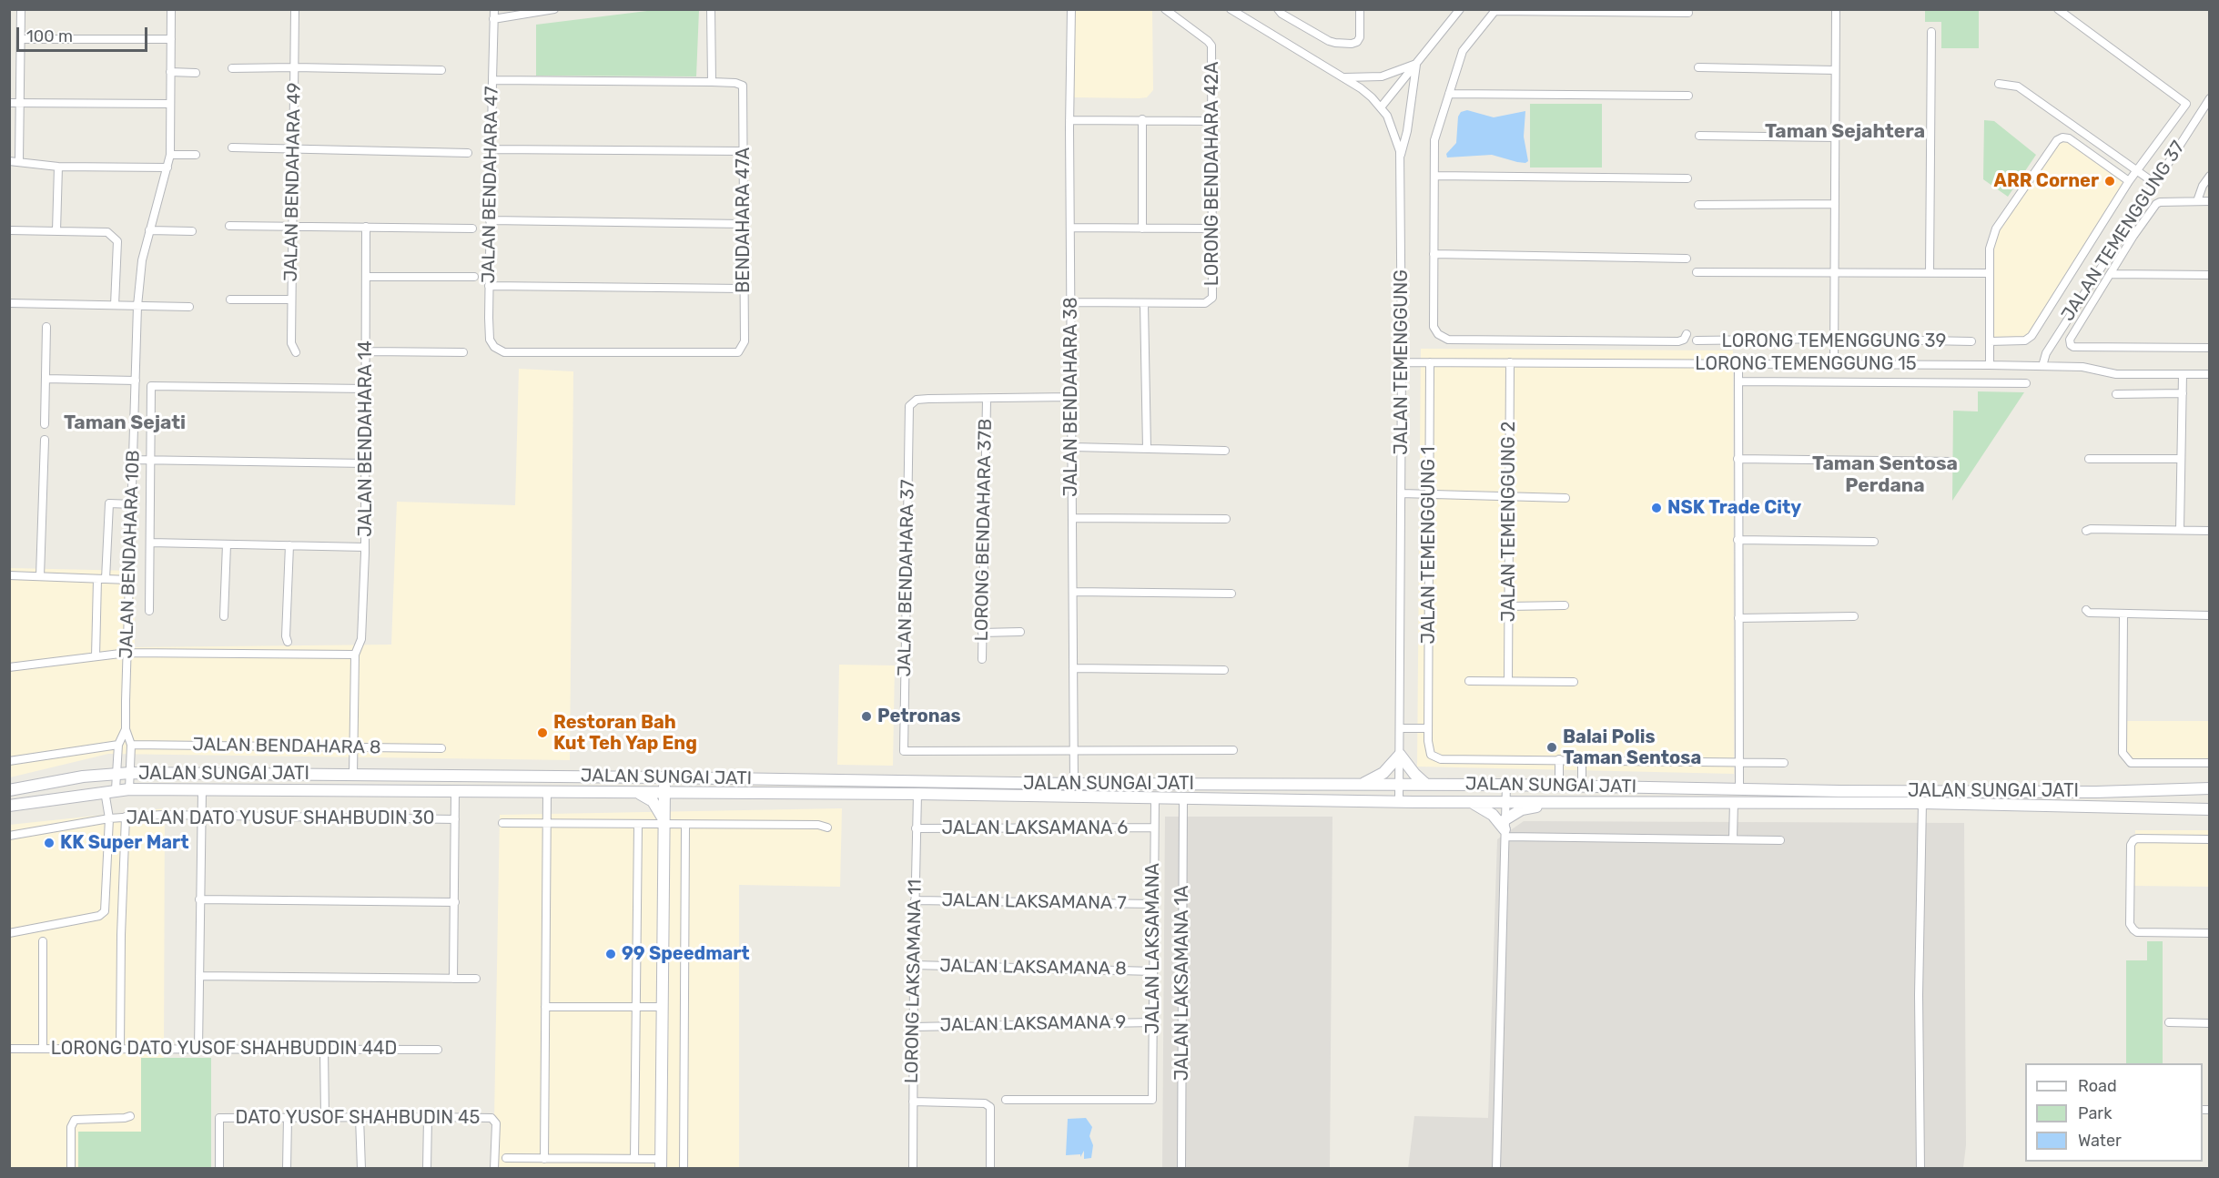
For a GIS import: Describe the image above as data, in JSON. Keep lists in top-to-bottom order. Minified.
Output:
{"streets":{"main road":["JALAN SUNGAI JATI"],"street":["LORONG BENDAHARA 42A","JALAN BENDAHARA 49","JALAN BENDAHARA 47","BENDAHARA 47A","JALAN TEMENGGUNG 37","LORONG TEMENGGUNG 39","JALAN TEMENGGUNG","LORONG TEMENGGUNG 15","JALAN BENDAHARA 38","JALAN BENDAHARA 14","JALAN TEMENGGUNG 2","LORONG BENDAHARA 37B","JALAN TEMENGGUNG 1","JALAN BENDAHARA 10B","JALAN BENDAHARA 37","JALAN BENDAHARA 8","JALAN DATO YUSUF SHAHBUDIN 30","JALAN LAKSAMANA 6","JALAN LAKSAMANA 7","JALAN LAKSAMANA","JALAN LAKSAMANA 8","LORONG LAKSAMANA 11","JALAN LAKSAMANA 1A","JALAN LAKSAMANA 9","LORONG DATO YUSOF SHAHBUDDIN 44D","DATO YUSOF SHAHBUDIN 45"]},"crossings":[["JALAN BENDAHARA 47","BENDAHARA 47A"],["JALAN TEMENGGUNG 37","LORONG TEMENGGUNG 15"],["JALAN TEMENGGUNG","LORONG TEMENGGUNG 15"],["JALAN TEMENGGUNG","JALAN SUNGAI JATI"],["LORONG TEMENGGUNG 15","JALAN TEMENGGUNG 2"],["LORONG TEMENGGUNG 15","JALAN TEMENGGUNG 1"],["JALAN BENDAHARA 38","JALAN BENDAHARA 37"],["JALAN BENDAHARA 38","JALAN SUNGAI JATI"],["JALAN BENDAHARA 14","JALAN BENDAHARA 8"],["JALAN BENDAHARA 14","JALAN SUNGAI JATI"],["LORONG BENDAHARA 37B","JALAN BENDAHARA 37"],["JALAN BENDAHARA 10B","JALAN BENDAHARA 8"],["JALAN BENDAHARA 10B","JALAN SUNGAI JATI"],["JALAN BENDAHARA 10B","JALAN DATO YUSUF SHAHBUDIN 30"],["JALAN SUNGAI JATI","JALAN LAKSAMANA"],["JALAN SUNGAI JATI","LORONG LAKSAMANA 11"],["JALAN SUNGAI JATI","JALAN LAKSAMANA 1A"],["JALAN LAKSAMANA 6","JALAN LAKSAMANA"],["JALAN LAKSAMANA 6","LORONG LAKSAMANA 11"],["JALAN LAKSAMANA 7","JALAN LAKSAMANA"],["JALAN LAKSAMANA 7","LORONG LAKSAMANA 11"],["JALAN LAKSAMANA","JALAN LAKSAMANA 8"],["JALAN LAKSAMANA","JALAN LAKSAMANA 9"],["JALAN LAKSAMANA 8","LORONG LAKSAMANA 11"],["LORONG LAKSAMANA 11","JALAN LAKSAMANA 9"]],"districts":["Taman Sejahtera","Taman Sejati","Taman Sentosa Perdana"],"places":["ARR Corner","NSK Trade City","Petronas","Restoran Bah Kut Teh Yap Eng","Balai Polis Taman Sentosa","KK Super Mart","99 Speedmart"],"legend":["Road","Park","Water"],"scale_bar":"100 m"}
